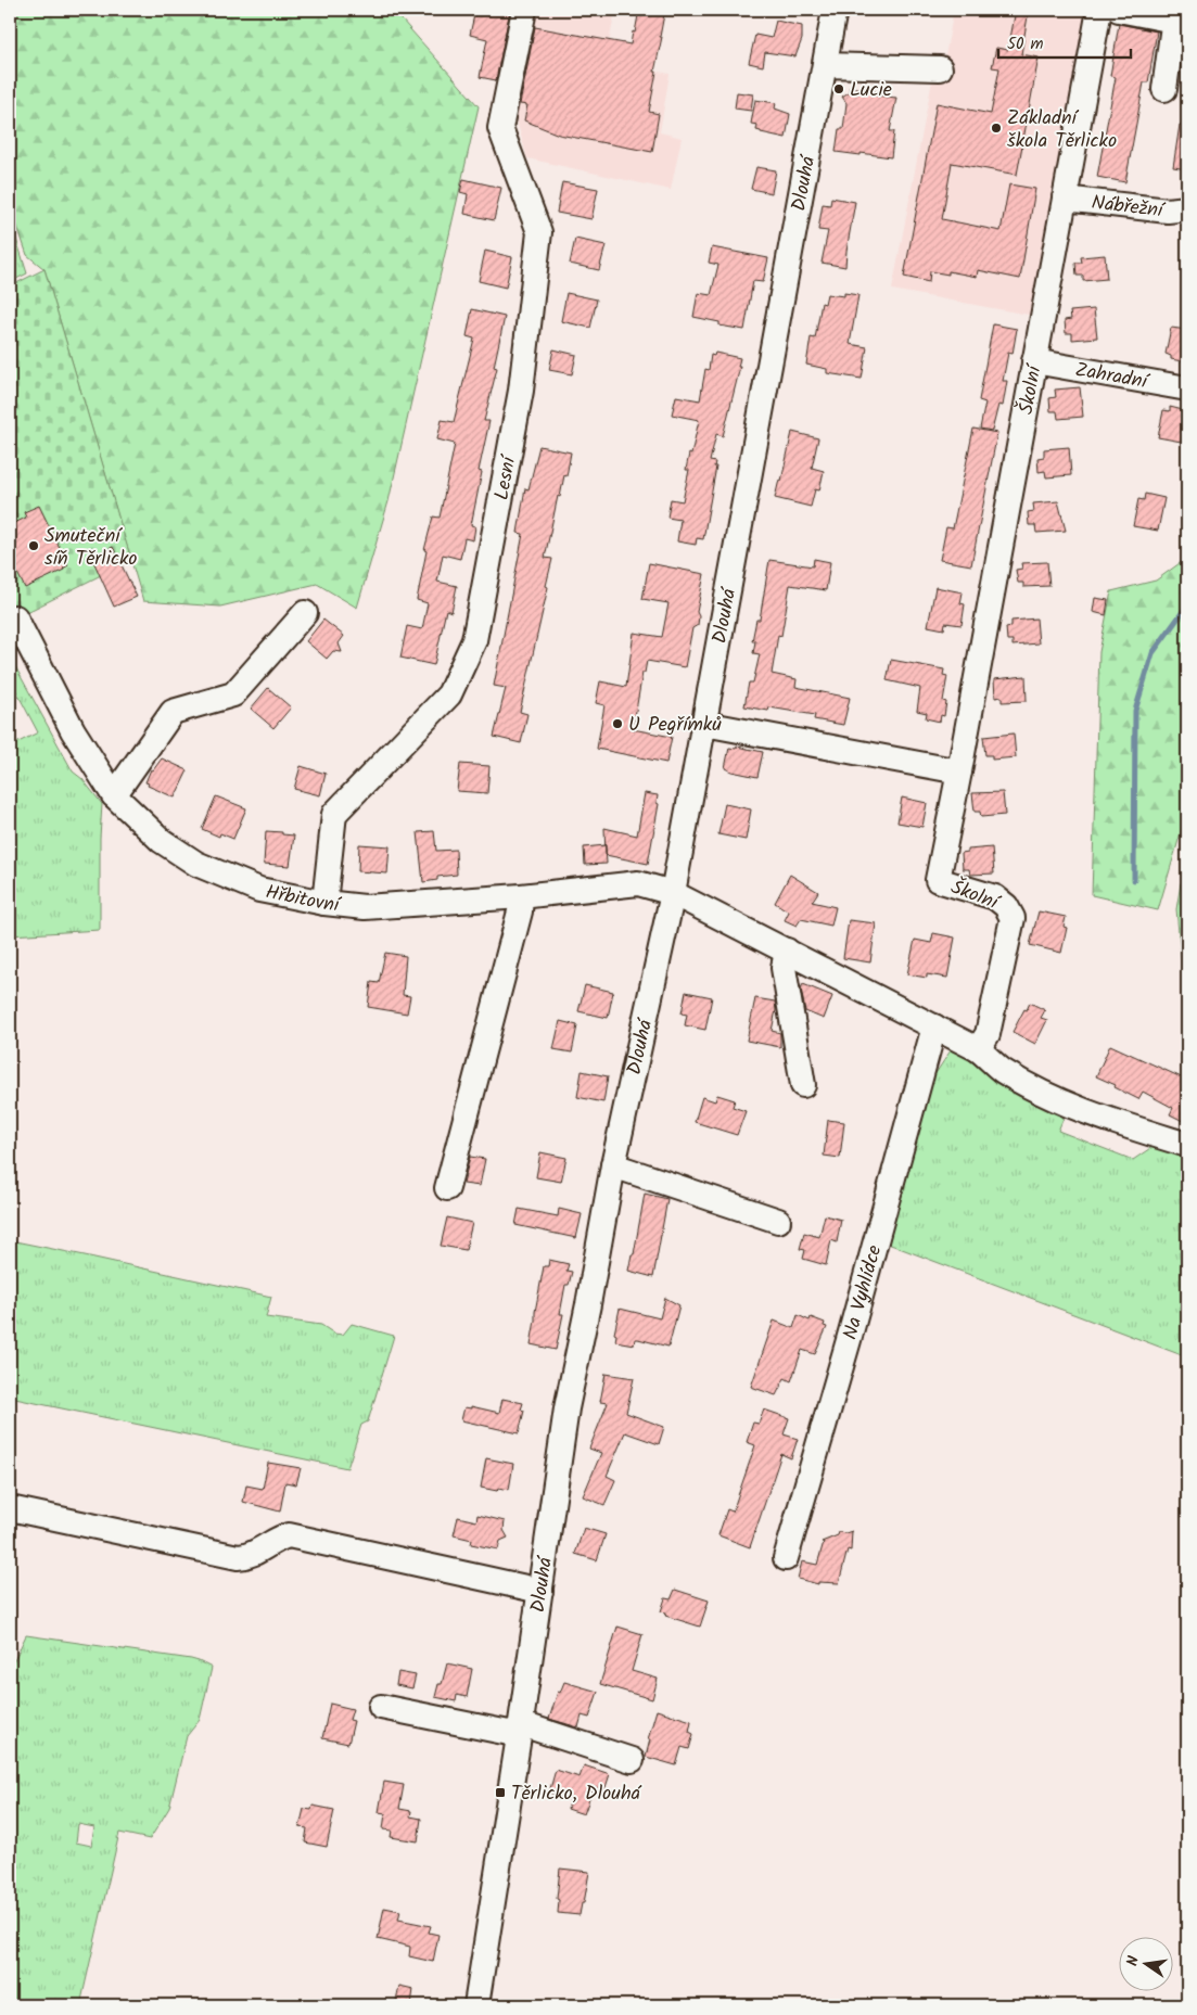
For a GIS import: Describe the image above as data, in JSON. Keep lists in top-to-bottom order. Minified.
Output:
{"streets":{"street":["Dlouhá","Nábřežní","Zahradní","Školní","Lesní","Hřbitovní","Na Vyhlídce"]},"crossings":[["Dlouhá","Hřbitovní"],["Nábřežní","Školní"],["Zahradní","Školní"],["Lesní","Hřbitovní"]],"places":{"other":["Lucie","Základní škola Těrlicko","Smuteční síň Těrlicko","U Pegřímků"],"transit":["Těrlicko, Dlouhá"]},"scale_bar":"50 m","north":"left"}
